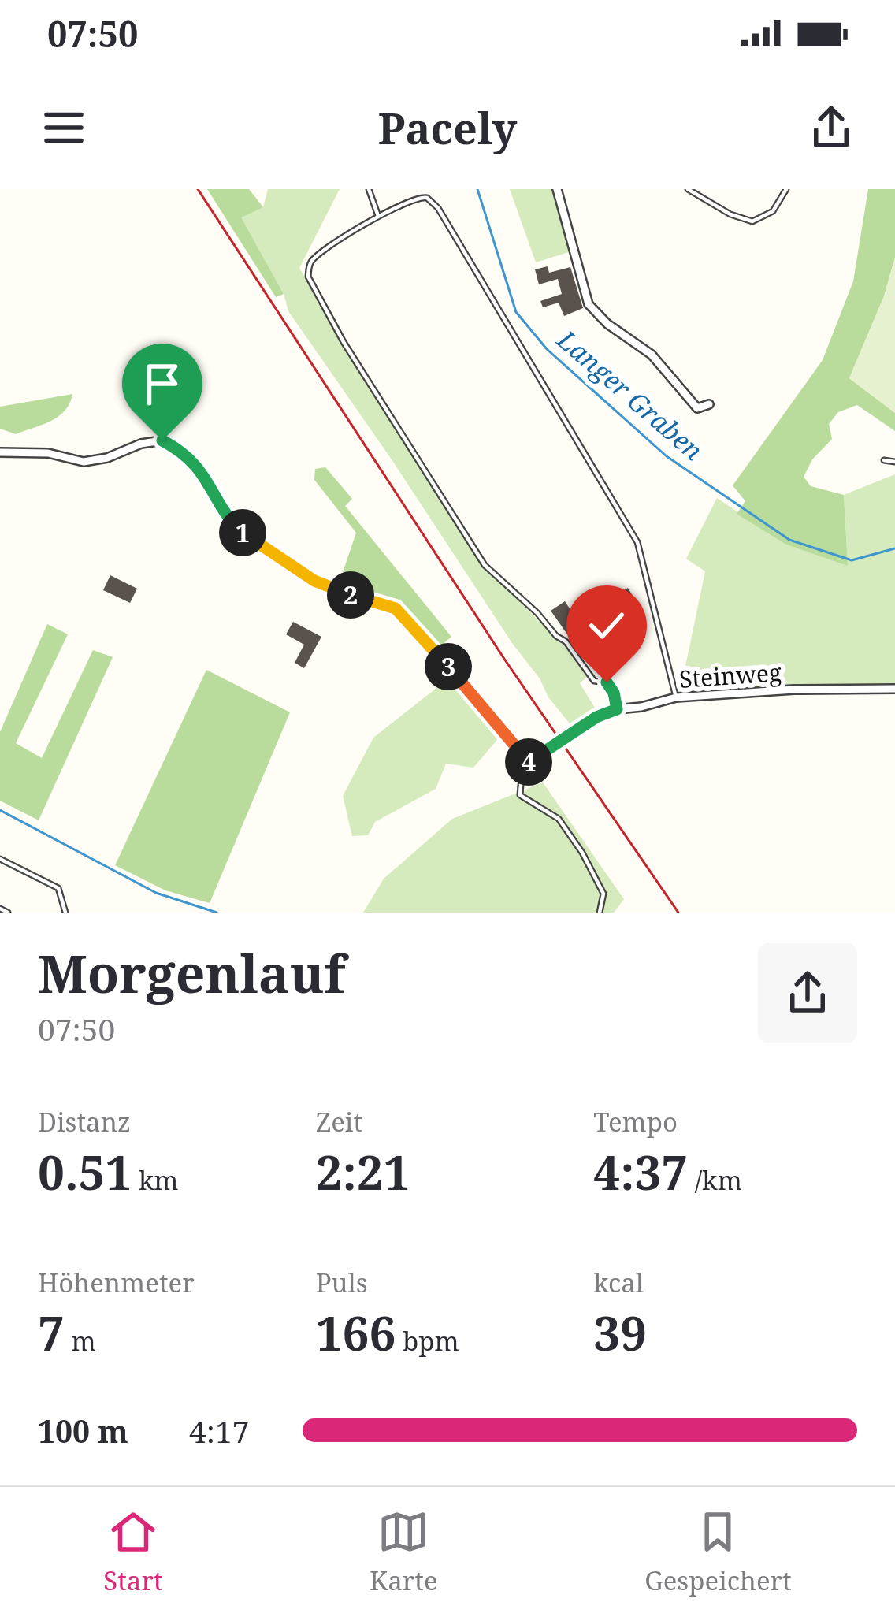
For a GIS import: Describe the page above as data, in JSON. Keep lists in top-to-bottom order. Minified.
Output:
{"streets":{"street":["Steinweg"]},"water":["Langer Graben"],"page":{"status":"07:50","header":"Pacely","pins":["1","2","3","4"],"heading":["Morgenlauf","07:50"],"stats":[["Distanz","0.51 km"],["Zeit","2:21"],["Tempo","4:37 /km"],["Höhenmeter","7 m"],["Puls","166 bpm"],["kcal","39"]],"list":[{"name":"100 m","note":"4:17"}],"tabs":["Start","Karte","Gespeichert"]}}
